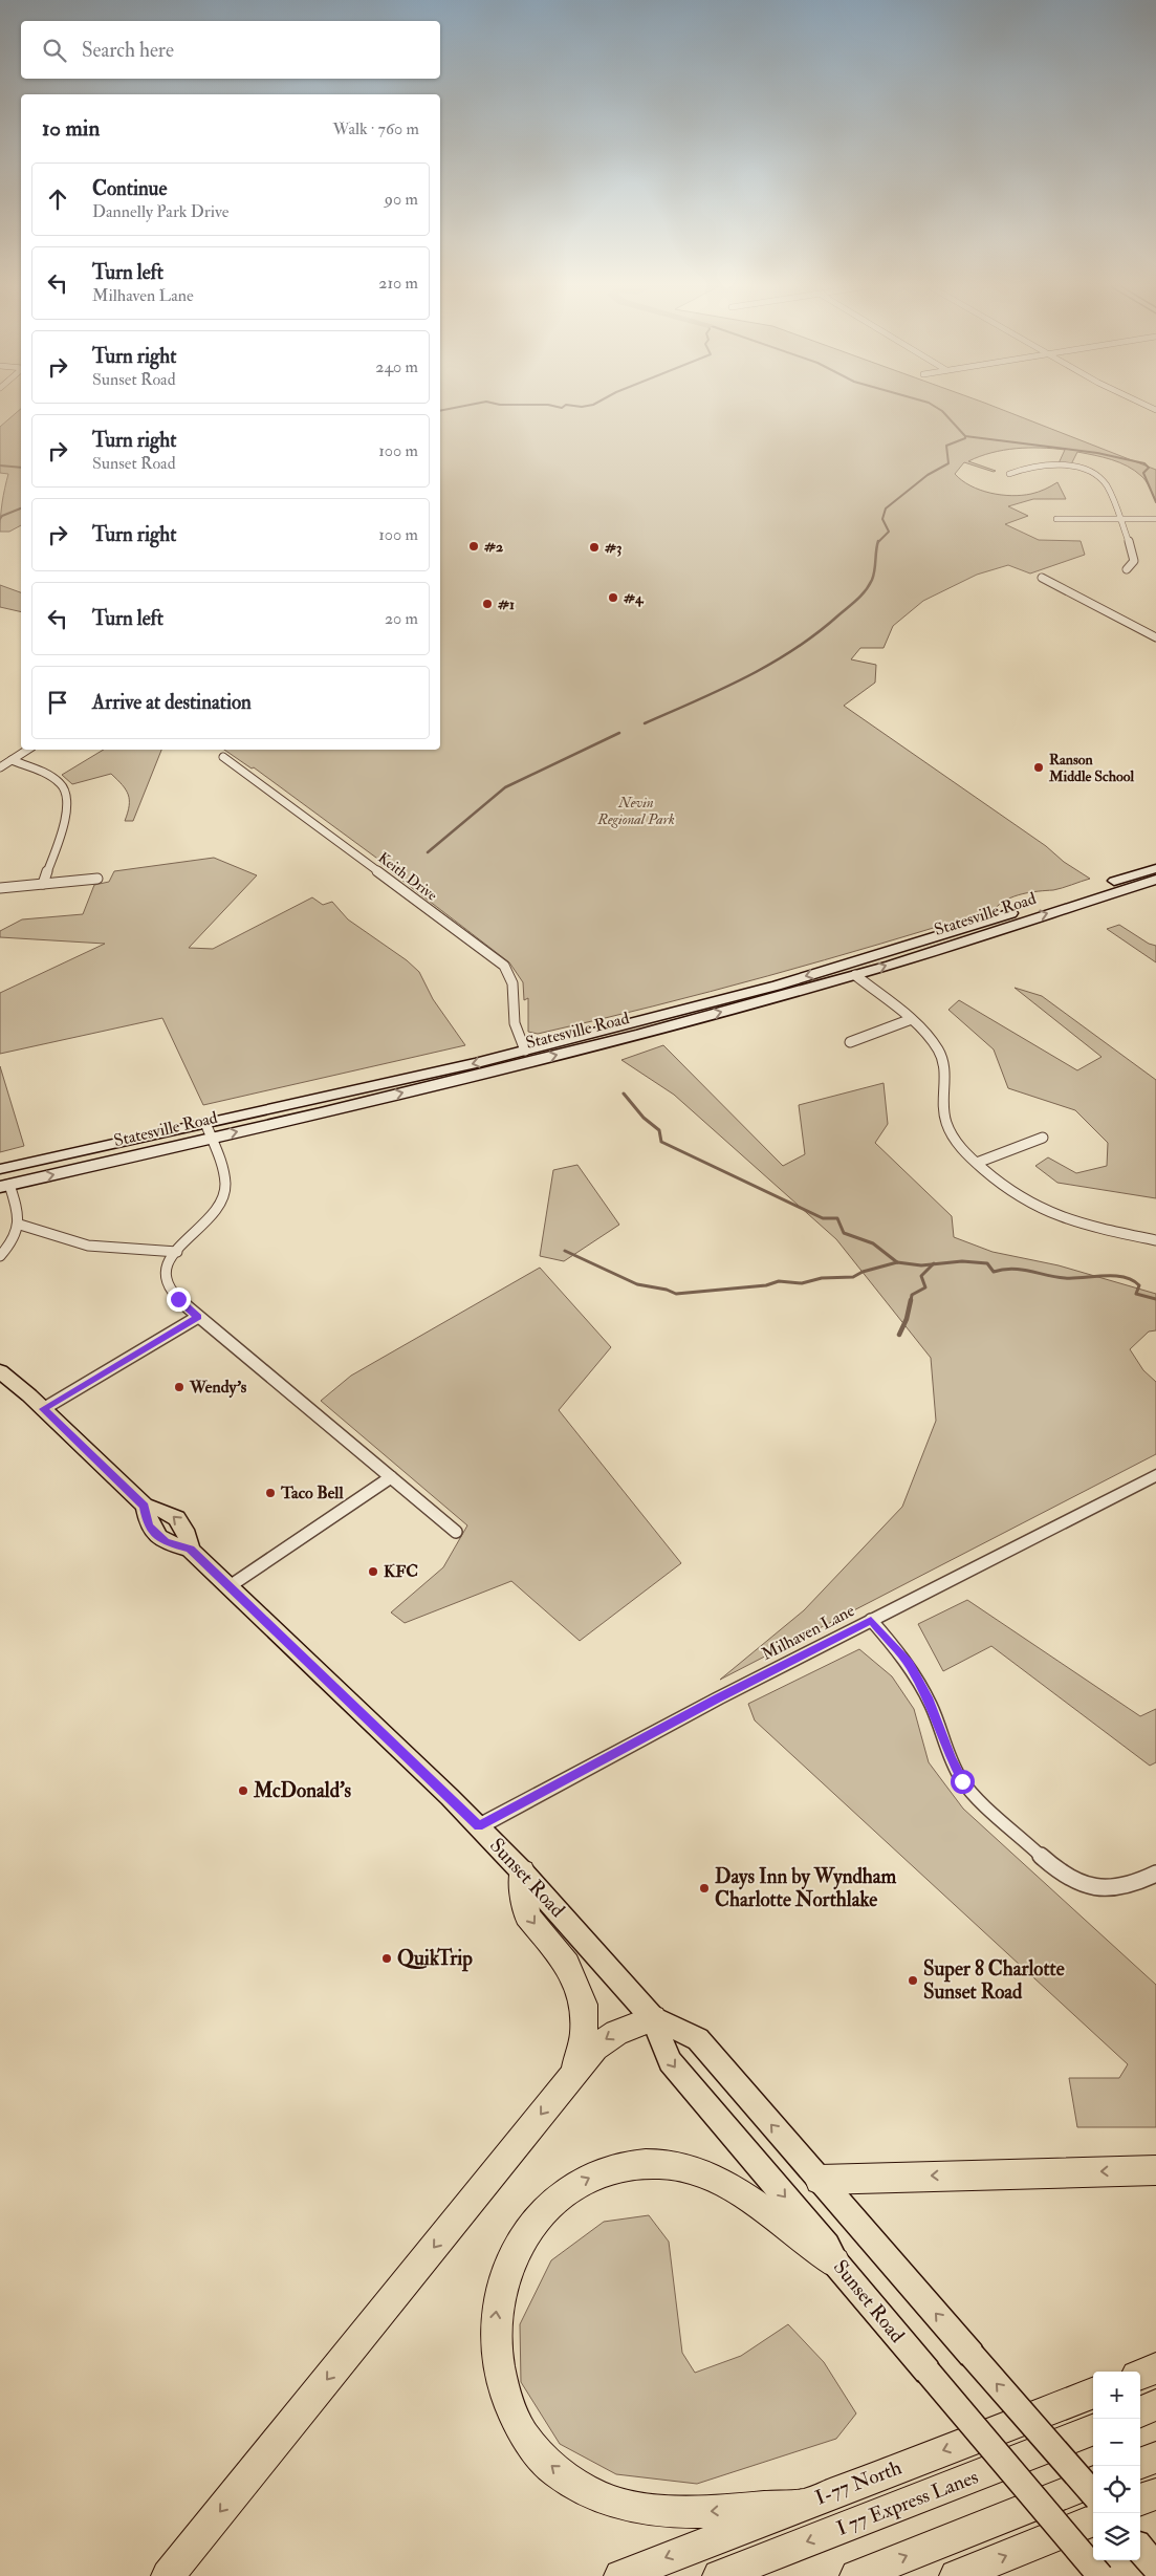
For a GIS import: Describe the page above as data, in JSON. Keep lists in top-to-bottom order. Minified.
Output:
{"streets":{"highway":["I-77 North","I 77 Express Lanes"],"main road":["Statesville Road","Sunset Road"],"street":["Keith Drive","Milhaven Lane"]},"crossings":[["Keith Drive","Statesville Road"],["Milhaven Lane","Sunset Road"]],"parks":["Nevin Regional Park"],"places":["#2","#3","#4","#1","Ranson Middle School","Wendy's","Taco Bell","KFC","McDonald's","Days Inn by Wyndham Charlotte Northlake","QuikTrip","Super 8 Charlotte Sunset Road"],"page":{"search":"Search here","heading":["10 min","Walk · 760 m"],"list":[["Continue","Dannelly Park Drive","90 m"],["Turn left","Milhaven Lane","210 m"],["Turn right","Sunset Road","240 m"],["Turn right","Sunset Road","100 m"],["Turn right","100 m"],["Turn left","20 m"],"Arrive at destination"],"map_buttons":["+","−"]}}
